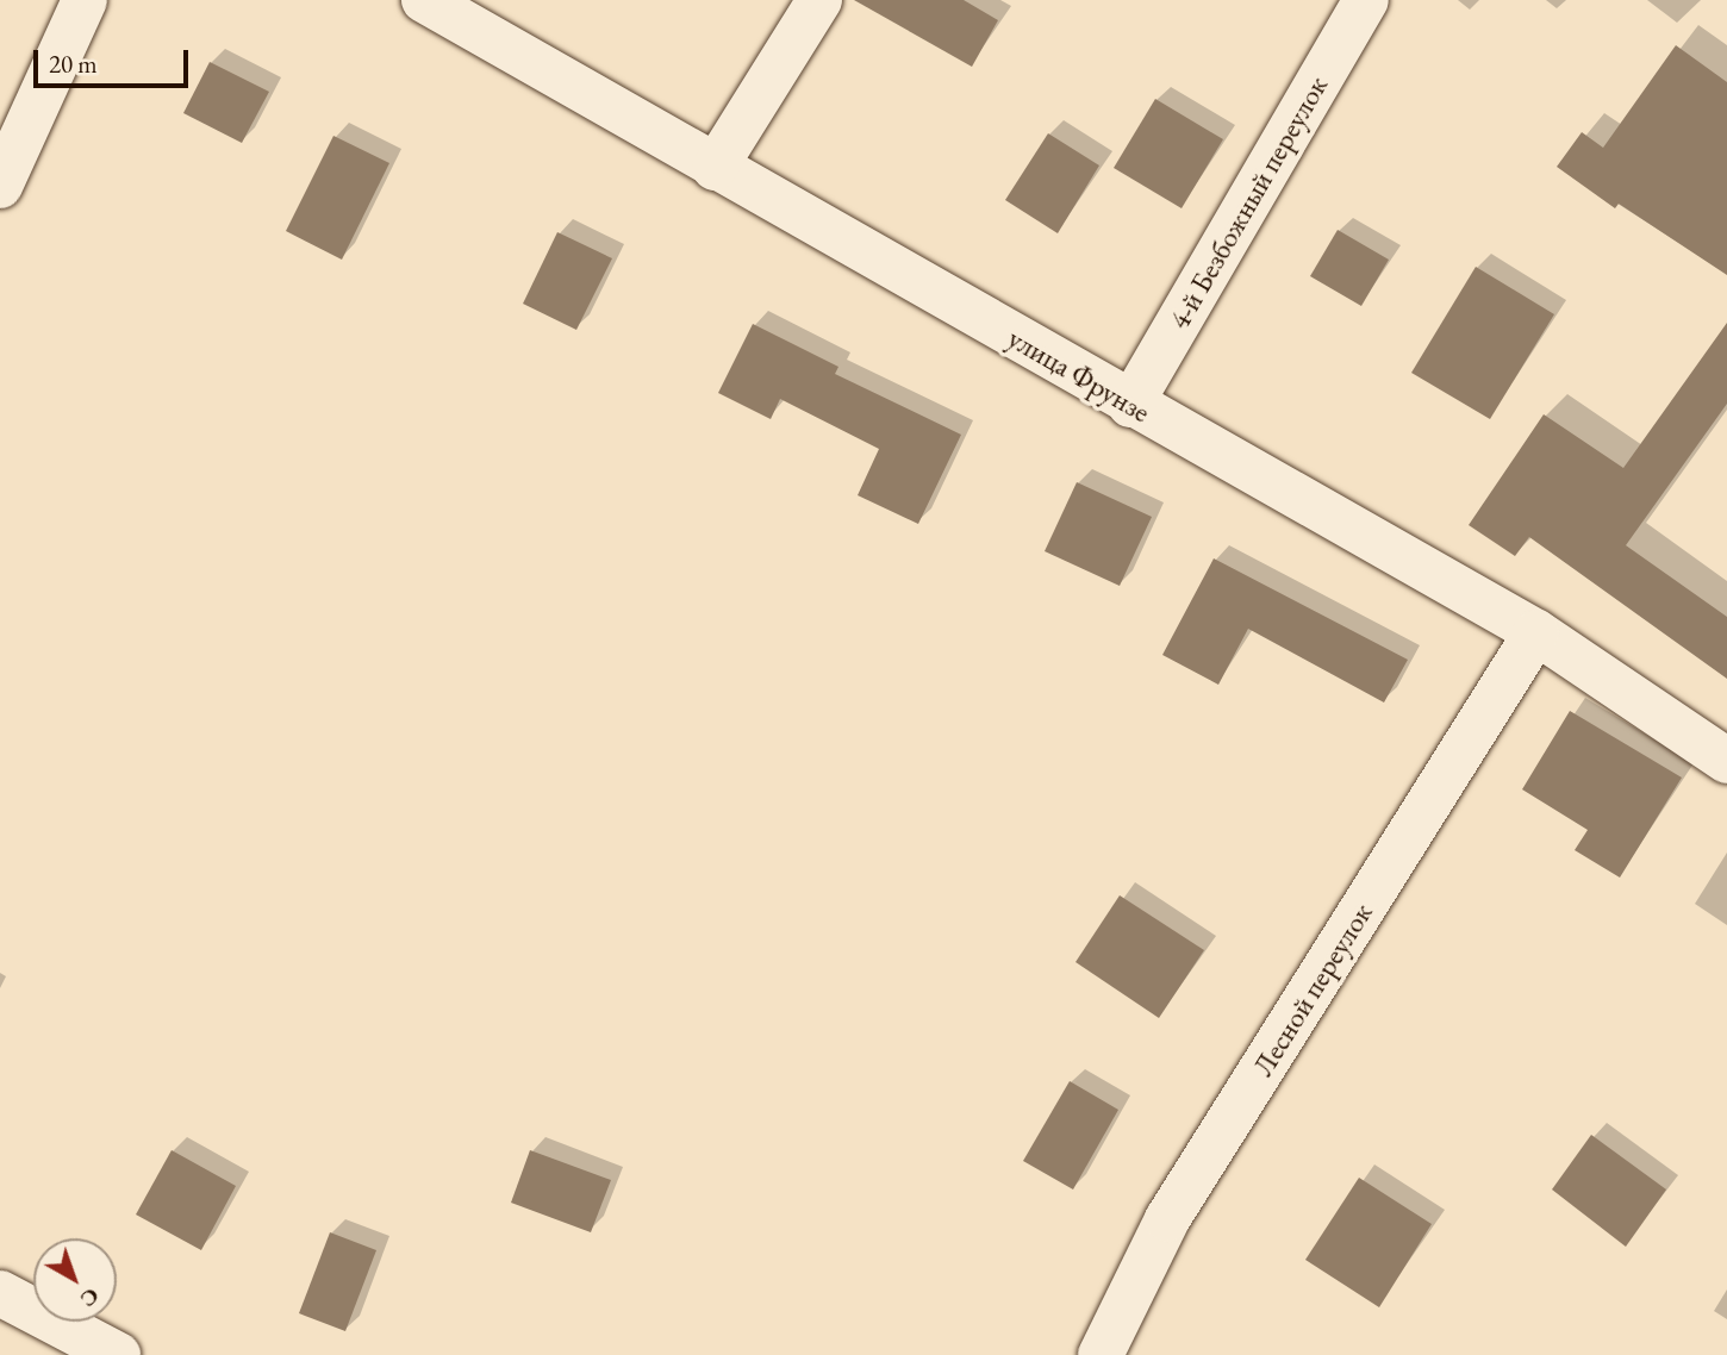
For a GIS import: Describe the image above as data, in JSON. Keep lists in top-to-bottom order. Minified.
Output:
{"streets":{"street":["4-й Безбожный переулок","улица Фрунзе","Лесной переулок"]},"crossings":[["4-й Безбожный переулок","улица Фрунзе"],["улица Фрунзе","Лесной переулок"]],"scale_bar":"20 m","north":"bottom right"}
